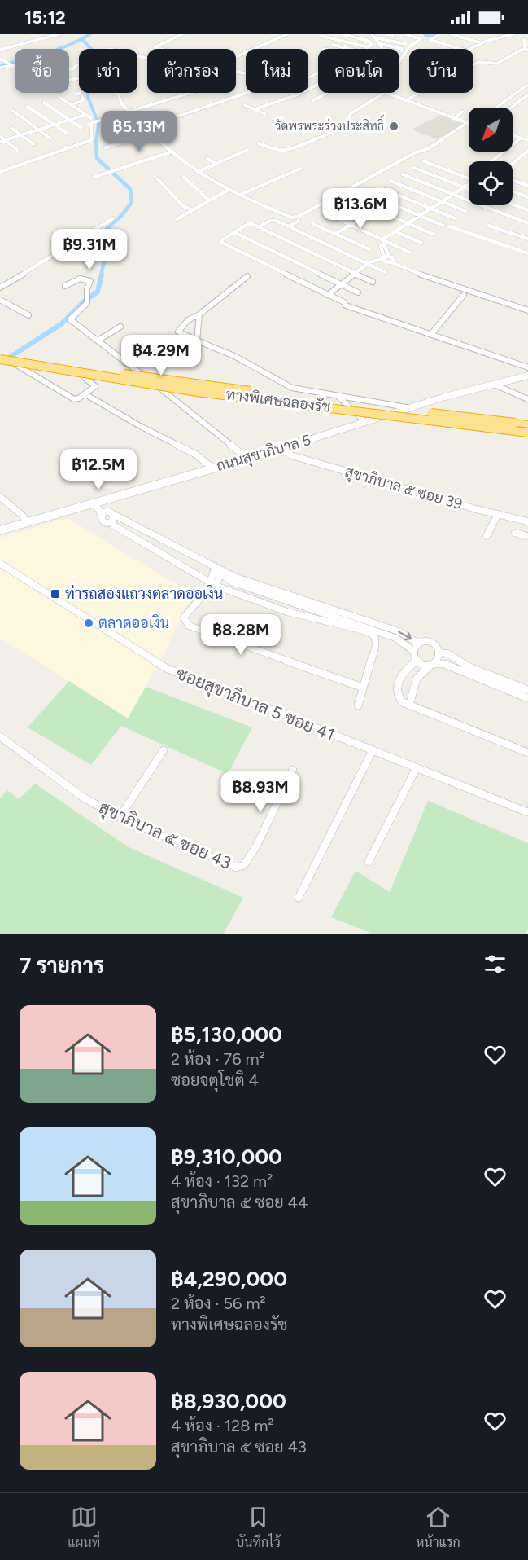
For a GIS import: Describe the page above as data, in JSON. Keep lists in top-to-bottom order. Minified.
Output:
{"streets":{"highway":["ทางพิเศษฉลองรัช"],"main road":["ถนนสุขาภิบาล 5"],"street":["สุขาภิบาล ๕ ซอย 39","ซอยสุขาภิบาล 5 ซอย 41","สุขาภิบาล ๕ ซอย 43"]},"crossings":[["ถนนสุขาภิบาล 5","สุขาภิบาล ๕ ซอย 39"]],"places":{"other":["วัดพรพระร่วงประสิทธิ์","ตลาดออเงิน"],"transit":["ท่ารถสองแถวงตลาดออเงิน"]},"north":"bottom left","page":{"status":"15:12","chip":["ซื้อ","เช่า","ตัวกรอง","ใหม่","คอนโด","บ้าน"],"price":["฿5.13M","฿13.6M","฿9.31M","฿4.29M","฿12.5M","฿8.28M","฿8.93M"],"heading":"7 รายการ","list":[{"name":"฿5,130,000","note":"2 ห้อง · 76 m² · ซอยจตุโชติ 4"},{"name":"฿9,310,000","note":"4 ห้อง · 132 m² · สุขาภิบาล ๕ ซอย 44"},{"name":"฿4,290,000","note":"2 ห้อง · 56 m² · ทางพิเศษฉลองรัช"},{"name":"฿8,930,000","note":"4 ห้อง · 128 m² · สุขาภิบาล ๕ ซอย 43"}],"tabs":["แผนที่","บันทึกไว้","หน้าแรก"]}}
